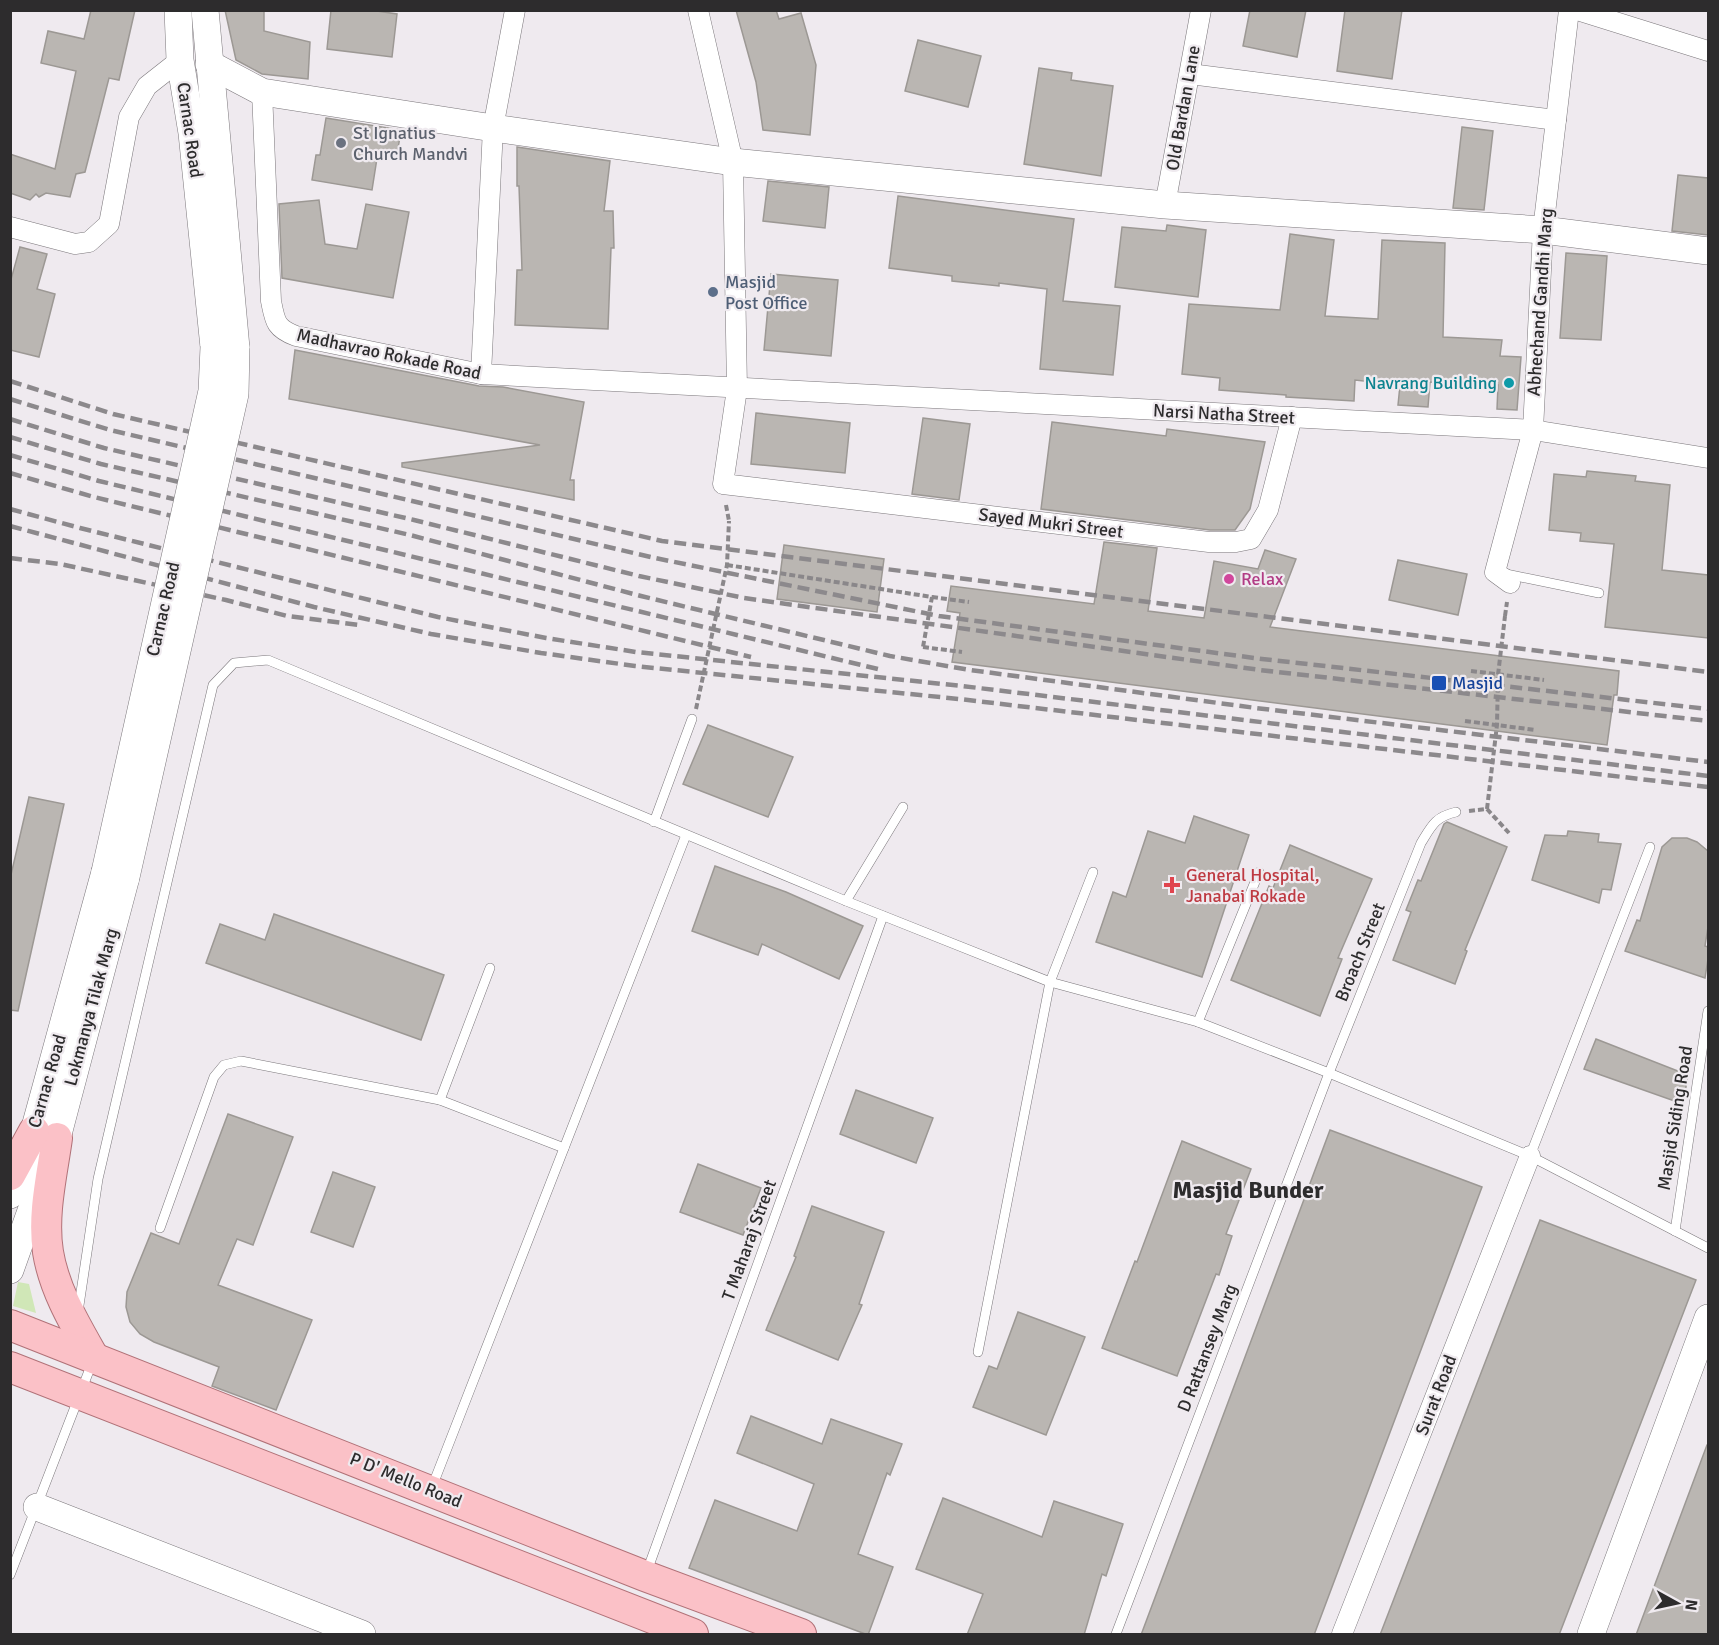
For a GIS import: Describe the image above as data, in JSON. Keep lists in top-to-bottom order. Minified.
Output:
{"streets":{"main road":["P D' Mello Road"],"street":["Old Bardan Lane","Carnac Road","Abhechand Gandhi Marg","Madhavrao Rokade Road","Narsi Natha Street","Sayed Mukri Street","Surat Road"],"lane":["Broach Street","Masjid Siding Road","T Maharaj Street","D Rattansey Marg"]},"crossings":[["Abhechand Gandhi Marg","Narsi Natha Street"],["Madhavrao Rokade Road","Narsi Natha Street"],["Madhavrao Rokade Road","Sayed Mukri Street"],["Narsi Natha Street","Sayed Mukri Street"],["Broach Street","D Rattansey Marg"],["T Maharaj Street","P D' Mello Road"]],"districts":["Masjid Bunder"],"places":{"other":["St Ignatius Church Mandvi","Masjid Post Office","Navrang Building","Relax"],"transit":["Masjid"],"health":["General Hospital, Janabai Rokade"]},"north":"right"}
